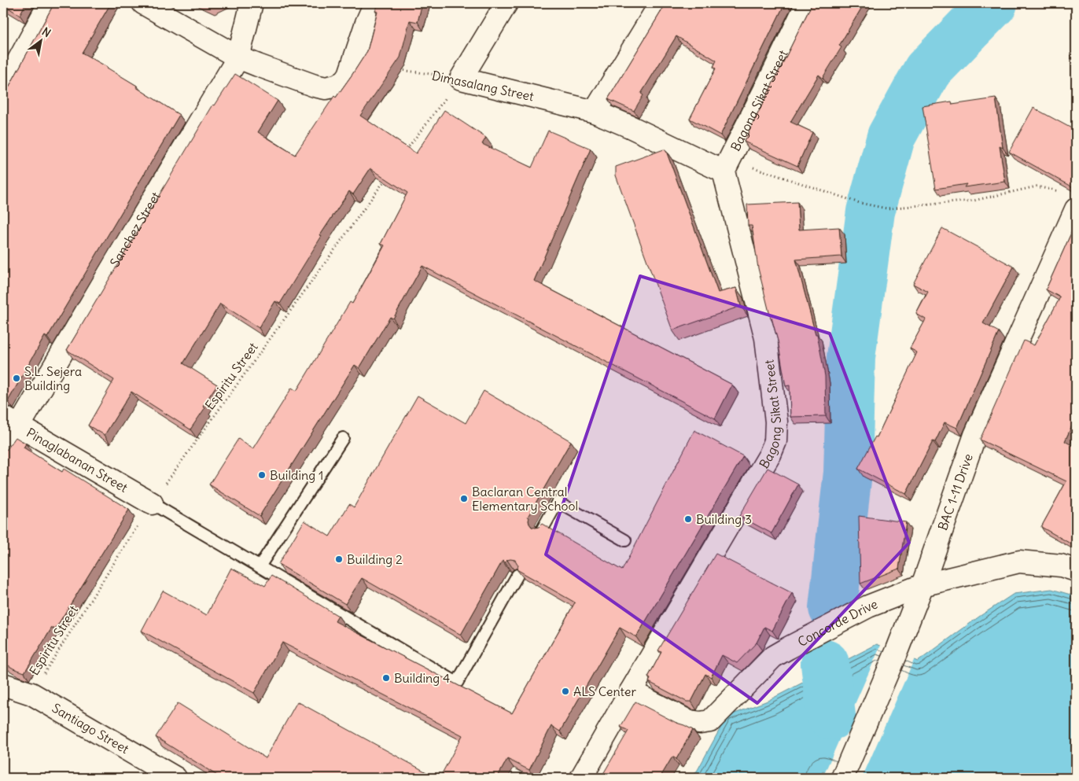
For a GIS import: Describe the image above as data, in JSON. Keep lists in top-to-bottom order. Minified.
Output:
{"streets":{"street":["Dimasalang Street","Bagong Sikat Street","Sanchez Street","Pinaglabanan Street","BAC 1-11 Drive","Concorde Drive","Santiago Street"],"path":["Espiritu Street"]},"crossings":[["Dimasalang Street","Bagong Sikat Street"],["Bagong Sikat Street","Concorde Drive"],["Sanchez Street","Pinaglabanan Street"],["Espiritu Street","Pinaglabanan Street"],["Espiritu Street","Santiago Street"],["BAC 1-11 Drive","Concorde Drive"]],"places":["S.L. Sejera Building","Building 1","Baclaran Central Elementary School","Building 3","Building 2","Building 4","ALS Center"],"north":"top right"}
